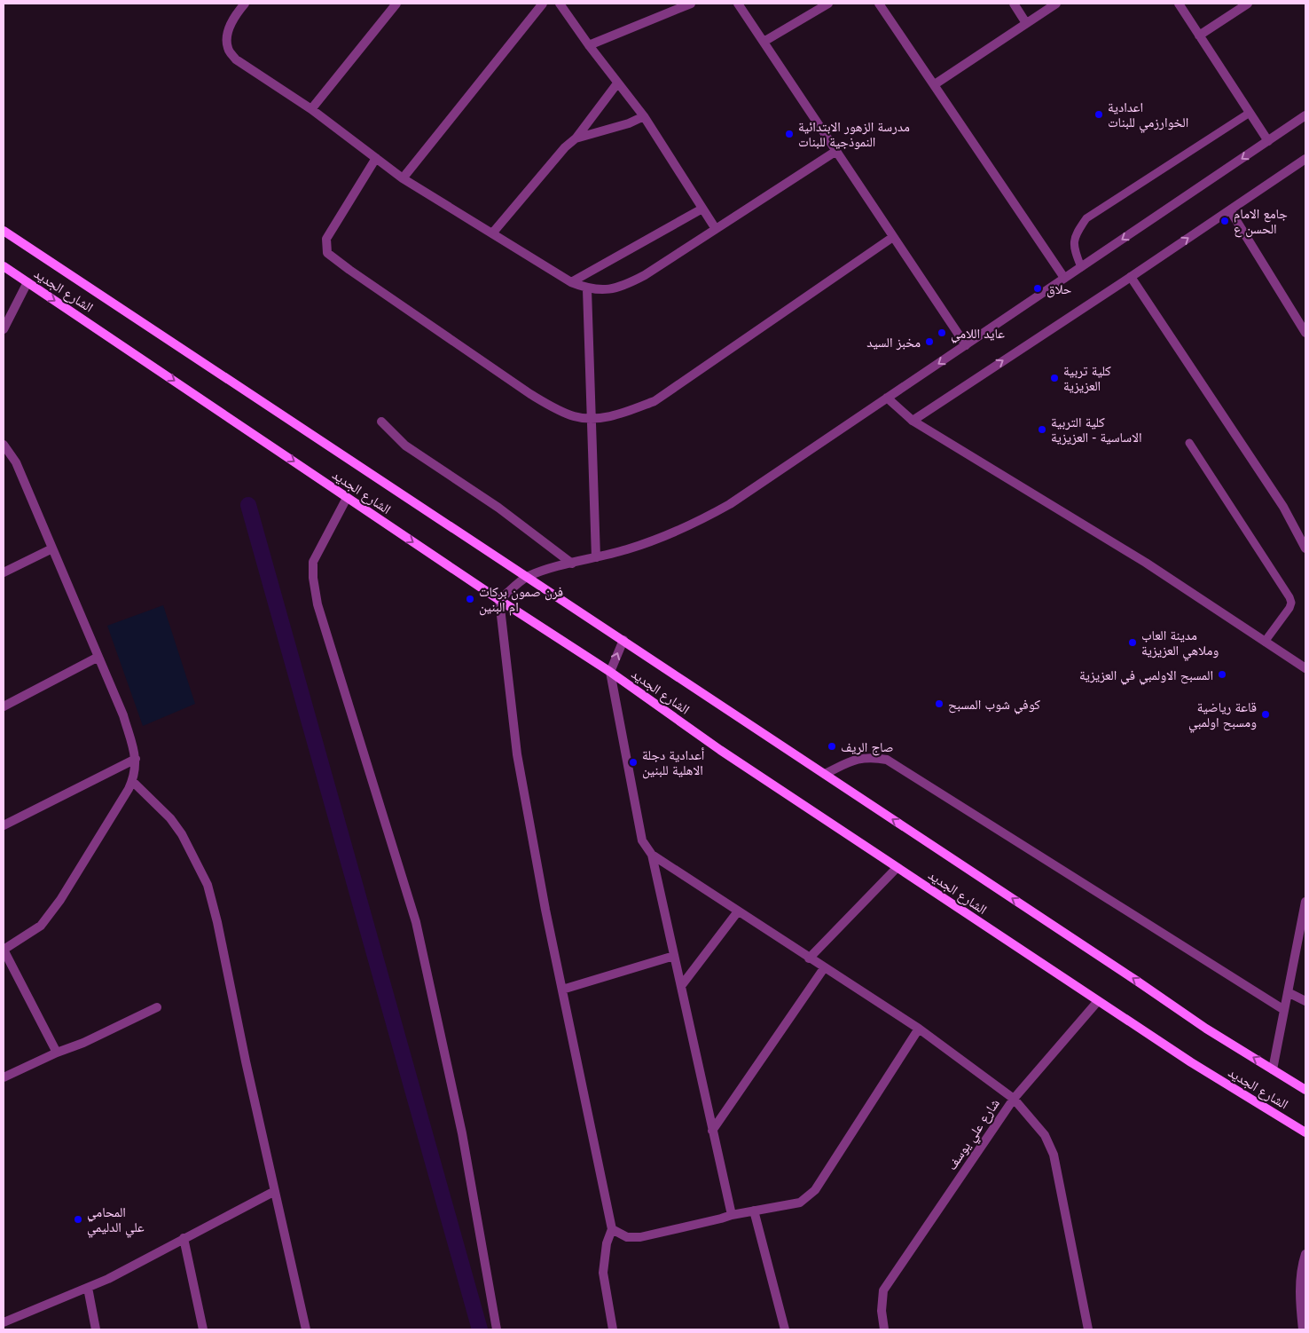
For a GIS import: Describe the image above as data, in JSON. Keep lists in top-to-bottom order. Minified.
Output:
{"streets":{"main road":["الشارع الجديد"],"street":["شارع علي يوسف"]},"places":["اعدادية الخوارزمي للبنات","مدرسة الزهور الابتدائية النموذجية للبنات","جامع الامام الحسن ع","حلاق","عايد اللامي","مخبز السيد","كلية تربية العزيزية","كلية التربية الاساسية - العزيزية","فرن صمون بركات ام البنين","مدينة العاب وملاهي العزيزية","المسبح الاولمبي في العزيزية","كوفي شوب المسبح","قاعة رياضية ومسبح اولمبي","صاج الريف","أعدادية دجلة الاهلية للبنين","المحامي علي الدليمي"]}
